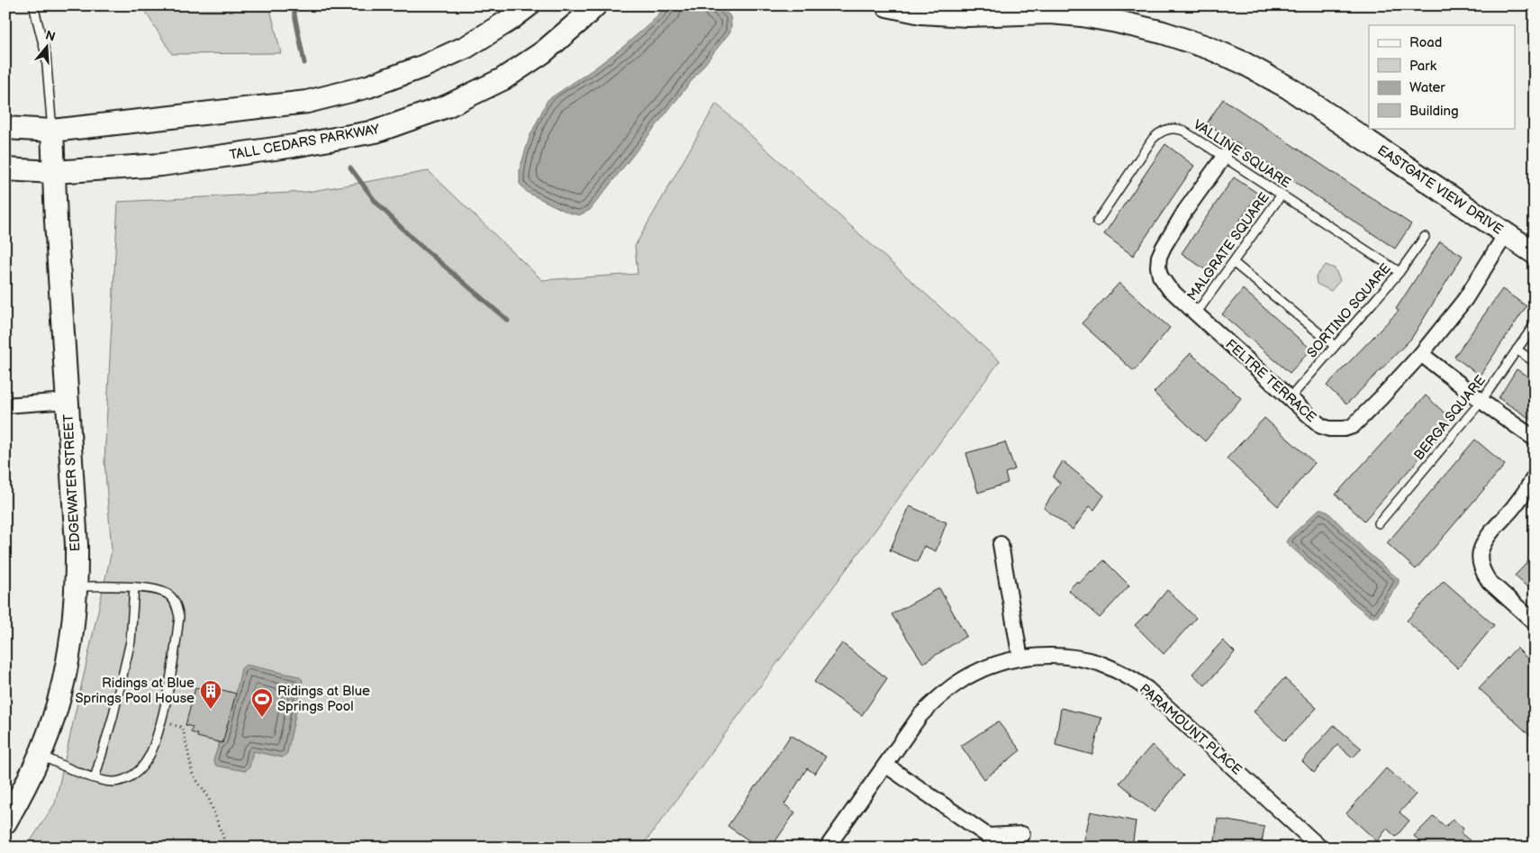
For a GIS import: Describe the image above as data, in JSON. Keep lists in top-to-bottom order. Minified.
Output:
{"streets":{"street":["TALL CEDARS PARKWAY","EASTGATE VIEW DRIVE","FELTRE TERRACE","EDGEWATER STREET","PARAMOUNT PLACE"],"lane":["VALLINE SQUARE","MALGRATE SQUARE","SORTINO SQUARE","BERGA SQUARE"]},"crossings":[["TALL CEDARS PARKWAY","EDGEWATER STREET"],["VALLINE SQUARE","MALGRATE SQUARE"],["VALLINE SQUARE","SORTINO SQUARE"],["VALLINE SQUARE","FELTRE TERRACE"],["EASTGATE VIEW DRIVE","FELTRE TERRACE"],["MALGRATE SQUARE","FELTRE TERRACE"],["SORTINO SQUARE","FELTRE TERRACE"]],"places":{"building":["Ridings at Blue Springs Pool House"],"sports":["Ridings at Blue Springs Pool"]},"legend":["Road","Park","Water","Building"],"north":"top"}
